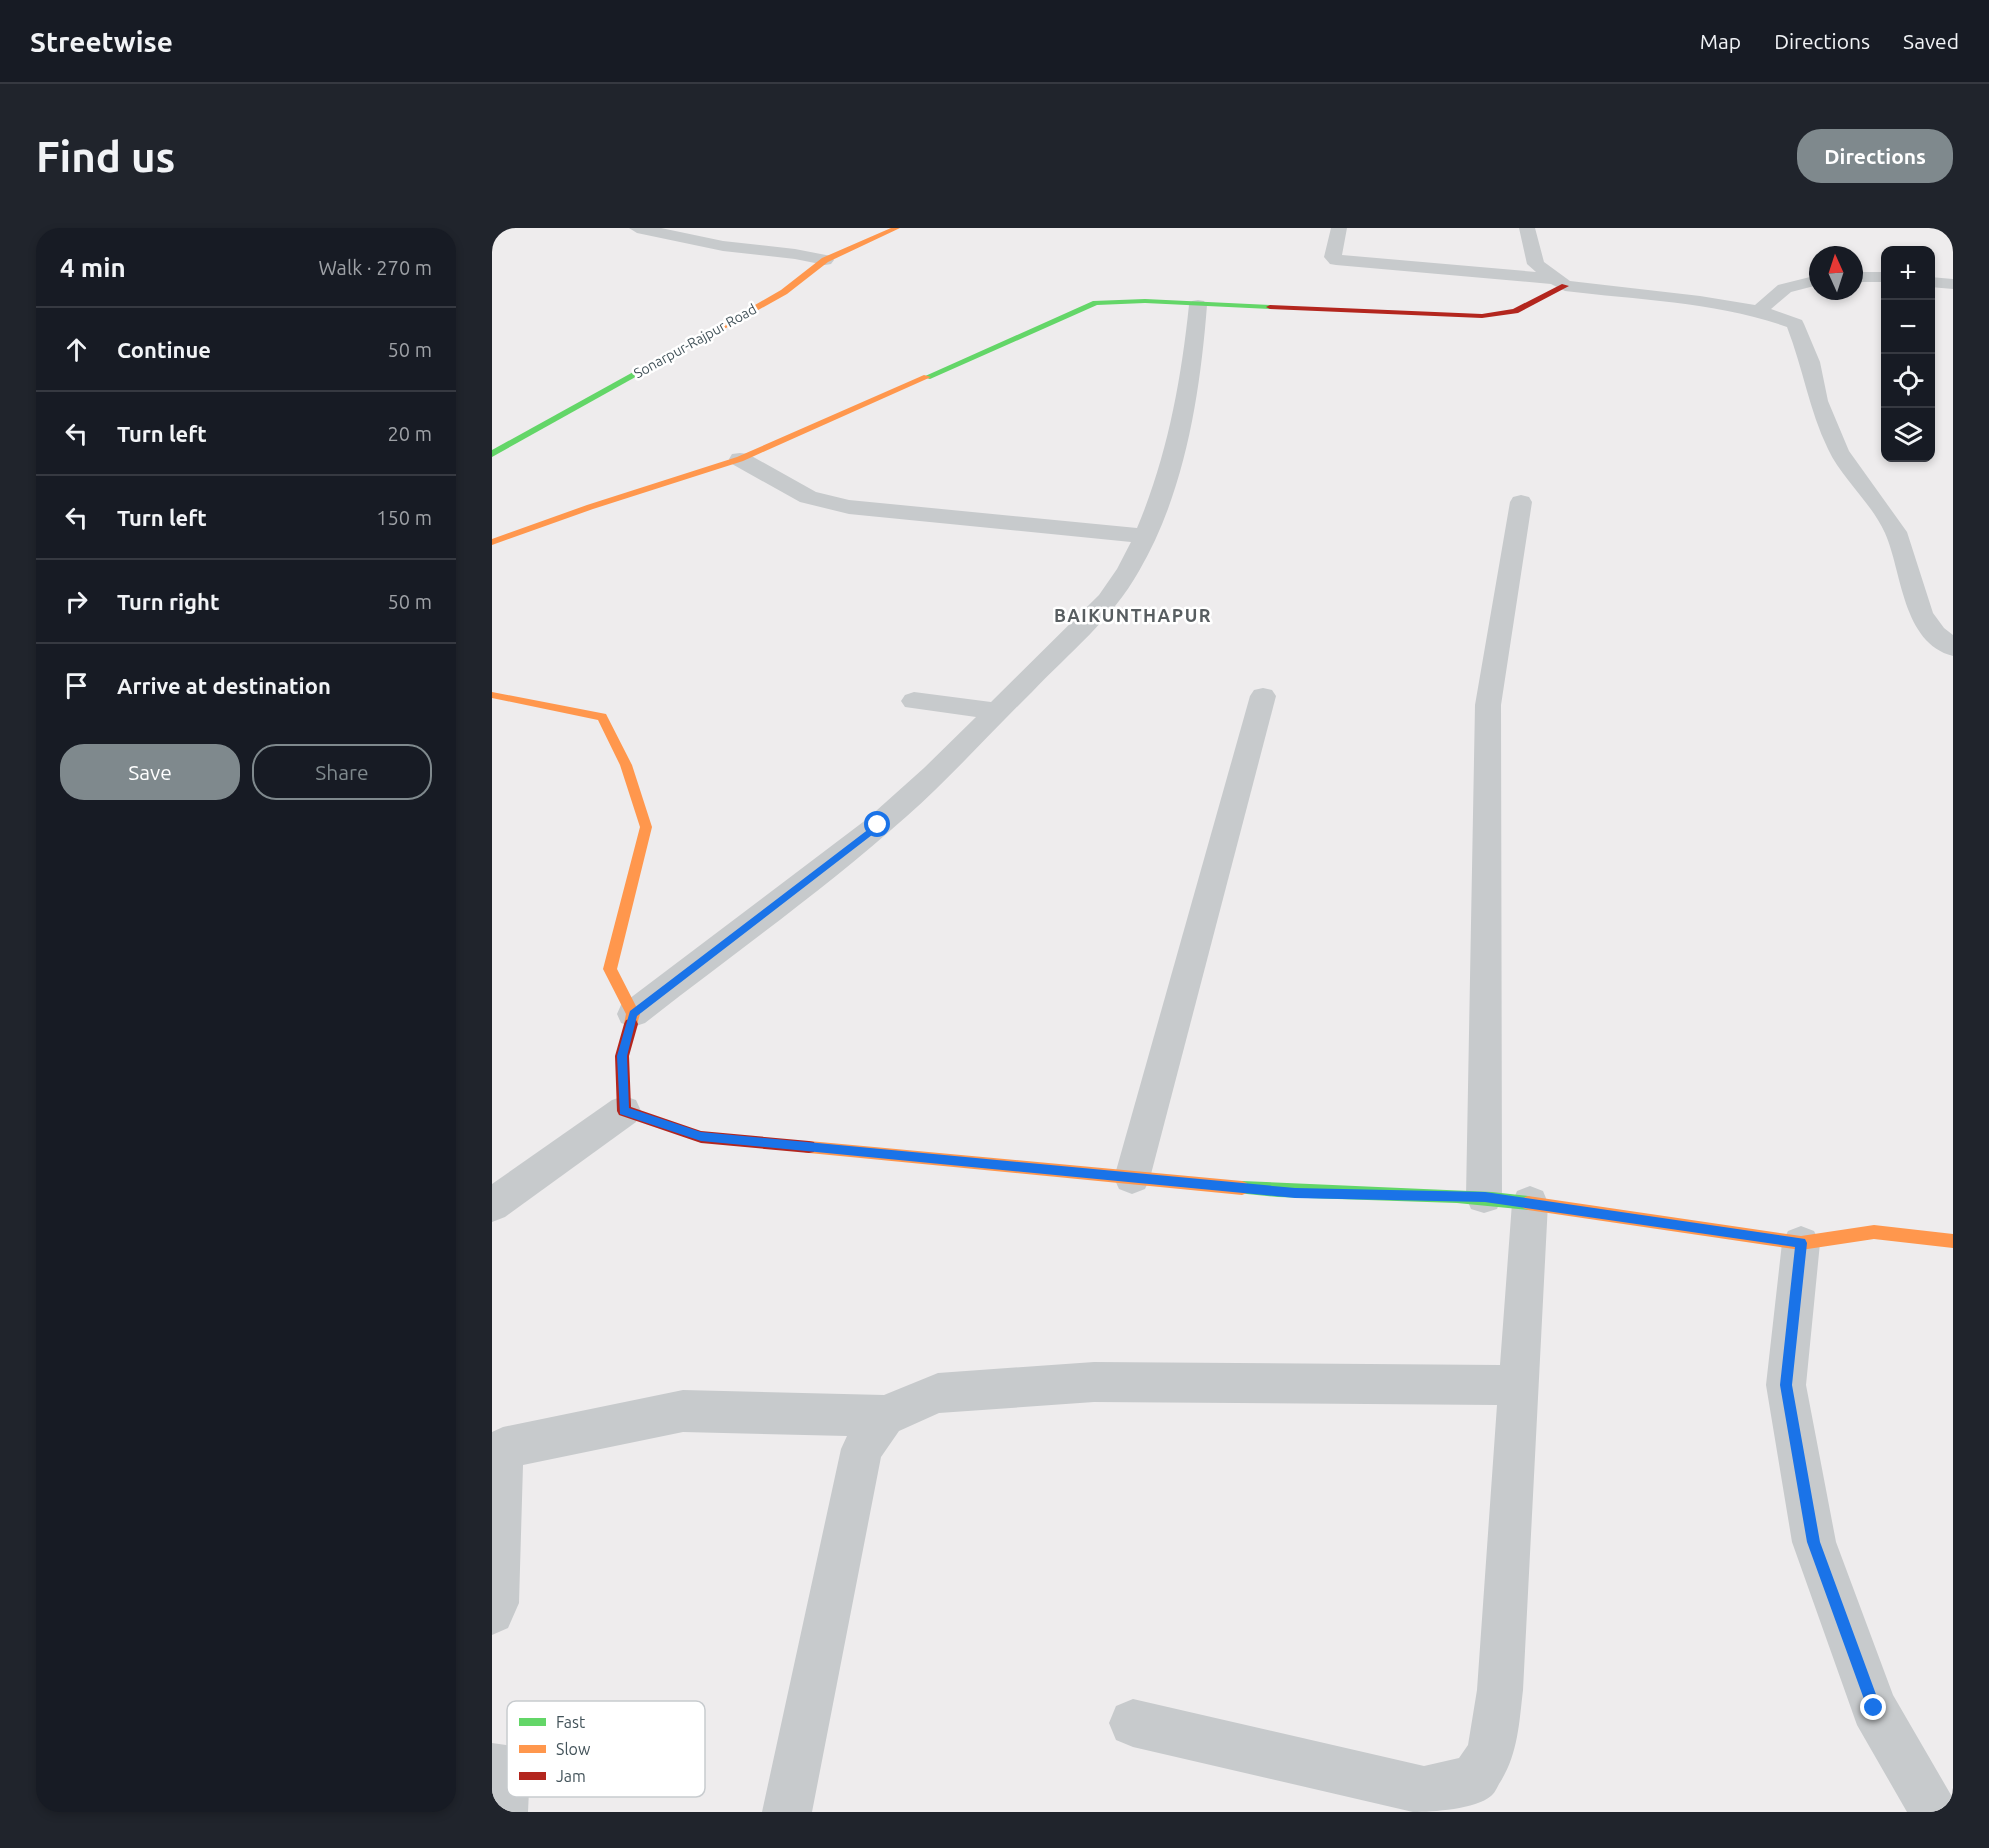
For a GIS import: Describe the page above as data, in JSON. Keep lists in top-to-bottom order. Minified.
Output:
{"streets":{"street":["Sonarpur-Rajpur Road"]},"districts":["BAIKUNTHAPUR"],"legend":["Fast","Slow","Jam"],"north":"top","page":{"header":"Streetwise","nav":["Map","Directions","Saved"],"buttons":["Directions",["Save","Share"]],"title":"Find us","heading":["4 min","Walk · 270 m"],"map_buttons":["+","−"],"list":[["Continue","50 m"],["Turn left","20 m"],["Turn left","150 m"],["Turn right","50 m"],"Arrive at destination"]}}
